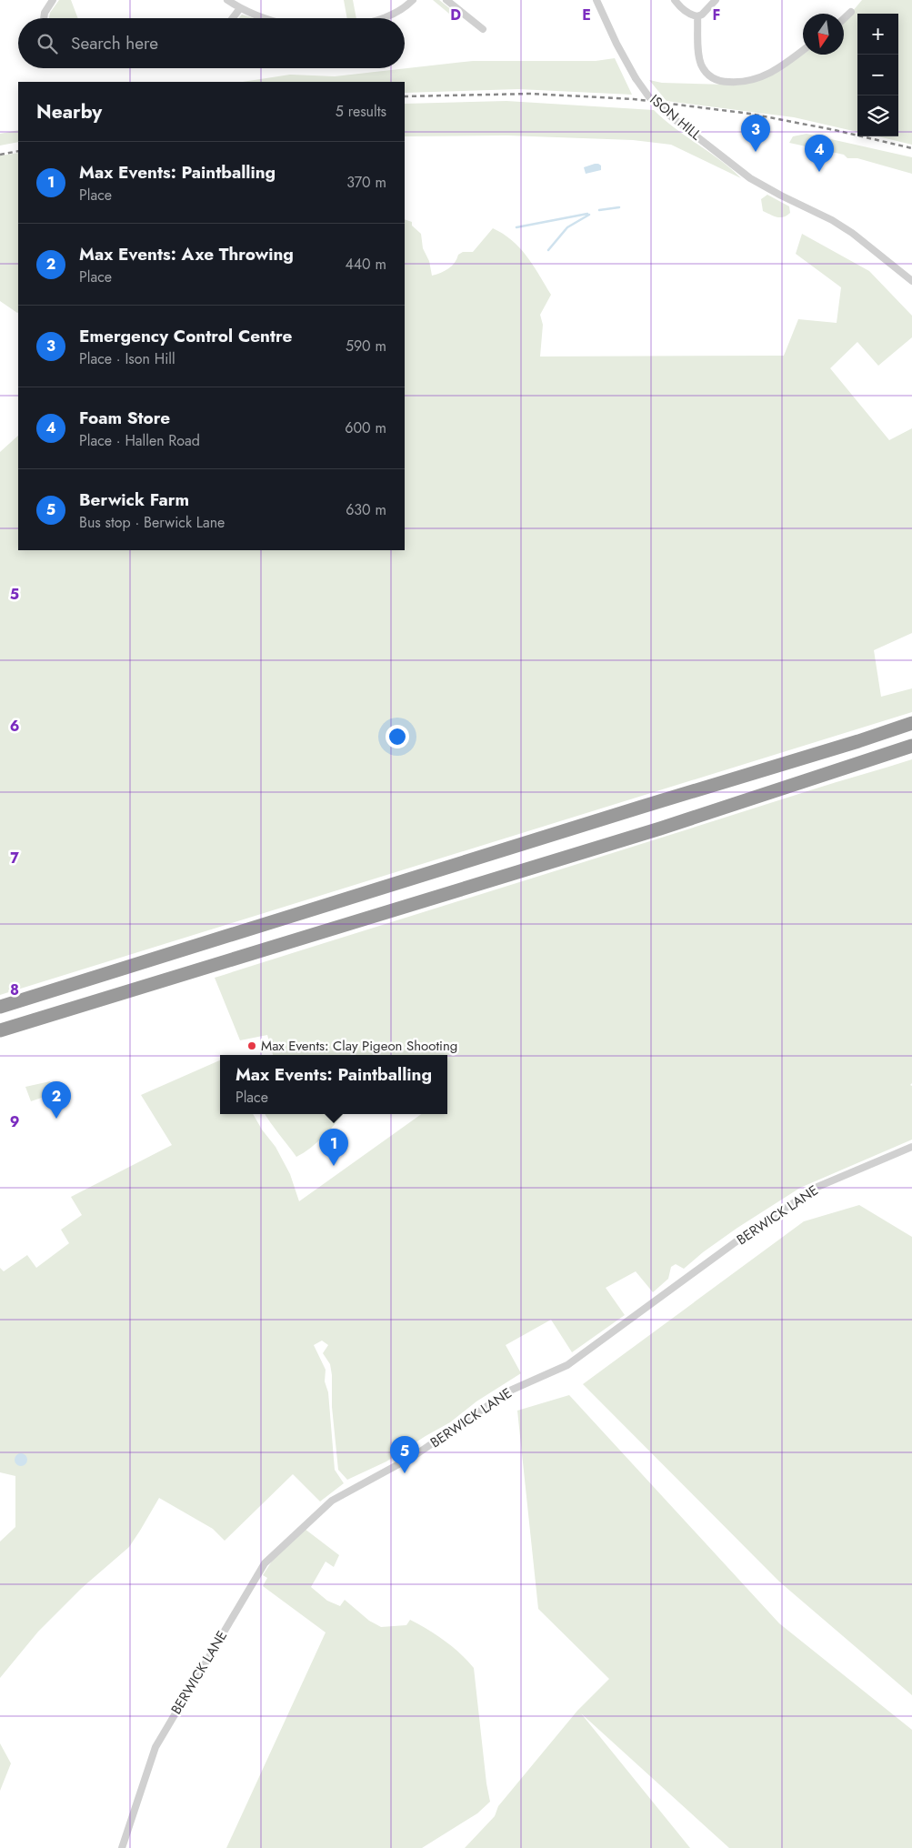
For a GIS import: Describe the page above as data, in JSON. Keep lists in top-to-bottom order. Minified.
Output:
{"streets":{"street":["ISON HILL","BERWICK LANE"]},"places":["Max Events: Clay Pigeon Shooting"],"north":"bottom","page":{"map_buttons":["+","−"],"search":"Search here","heading":["Nearby","5 results"],"pins":["3","4","2","1","5"],"list":[{"mark":"1","name":"Max Events: Paintballing","note":"Place","value":"370 m"},{"mark":"2","name":"Max Events: Axe Throwing","note":"Place","value":"440 m"},{"mark":"3","name":"Emergency Control Centre","note":"Place · Ison Hill","value":"590 m"},{"mark":"4","name":"Foam Store","note":"Place · Hallen Road","value":"600 m"},{"mark":"5","name":"Berwick Farm","note":"Bus stop · Berwick Lane","value":"630 m"}],"popup":["Max Events: Paintballing","Place"]},"grid":{"columns":["D","E","F"],"rows":["5","6","7","8","9"]}}
